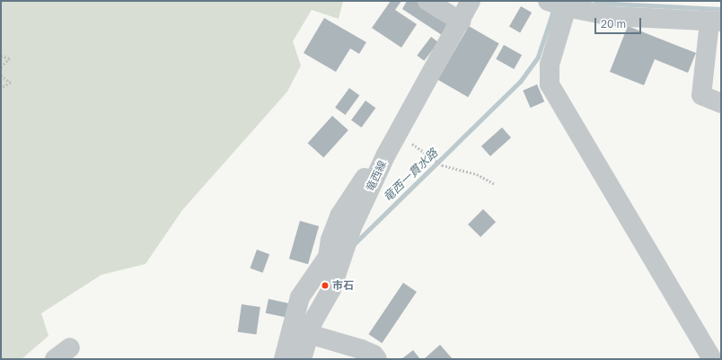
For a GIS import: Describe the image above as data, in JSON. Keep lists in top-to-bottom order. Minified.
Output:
{"streets":{"street":["竜西線"]},"water":["竜西一貫水路"],"places":["市石"],"scale_bar":"20 m"}
